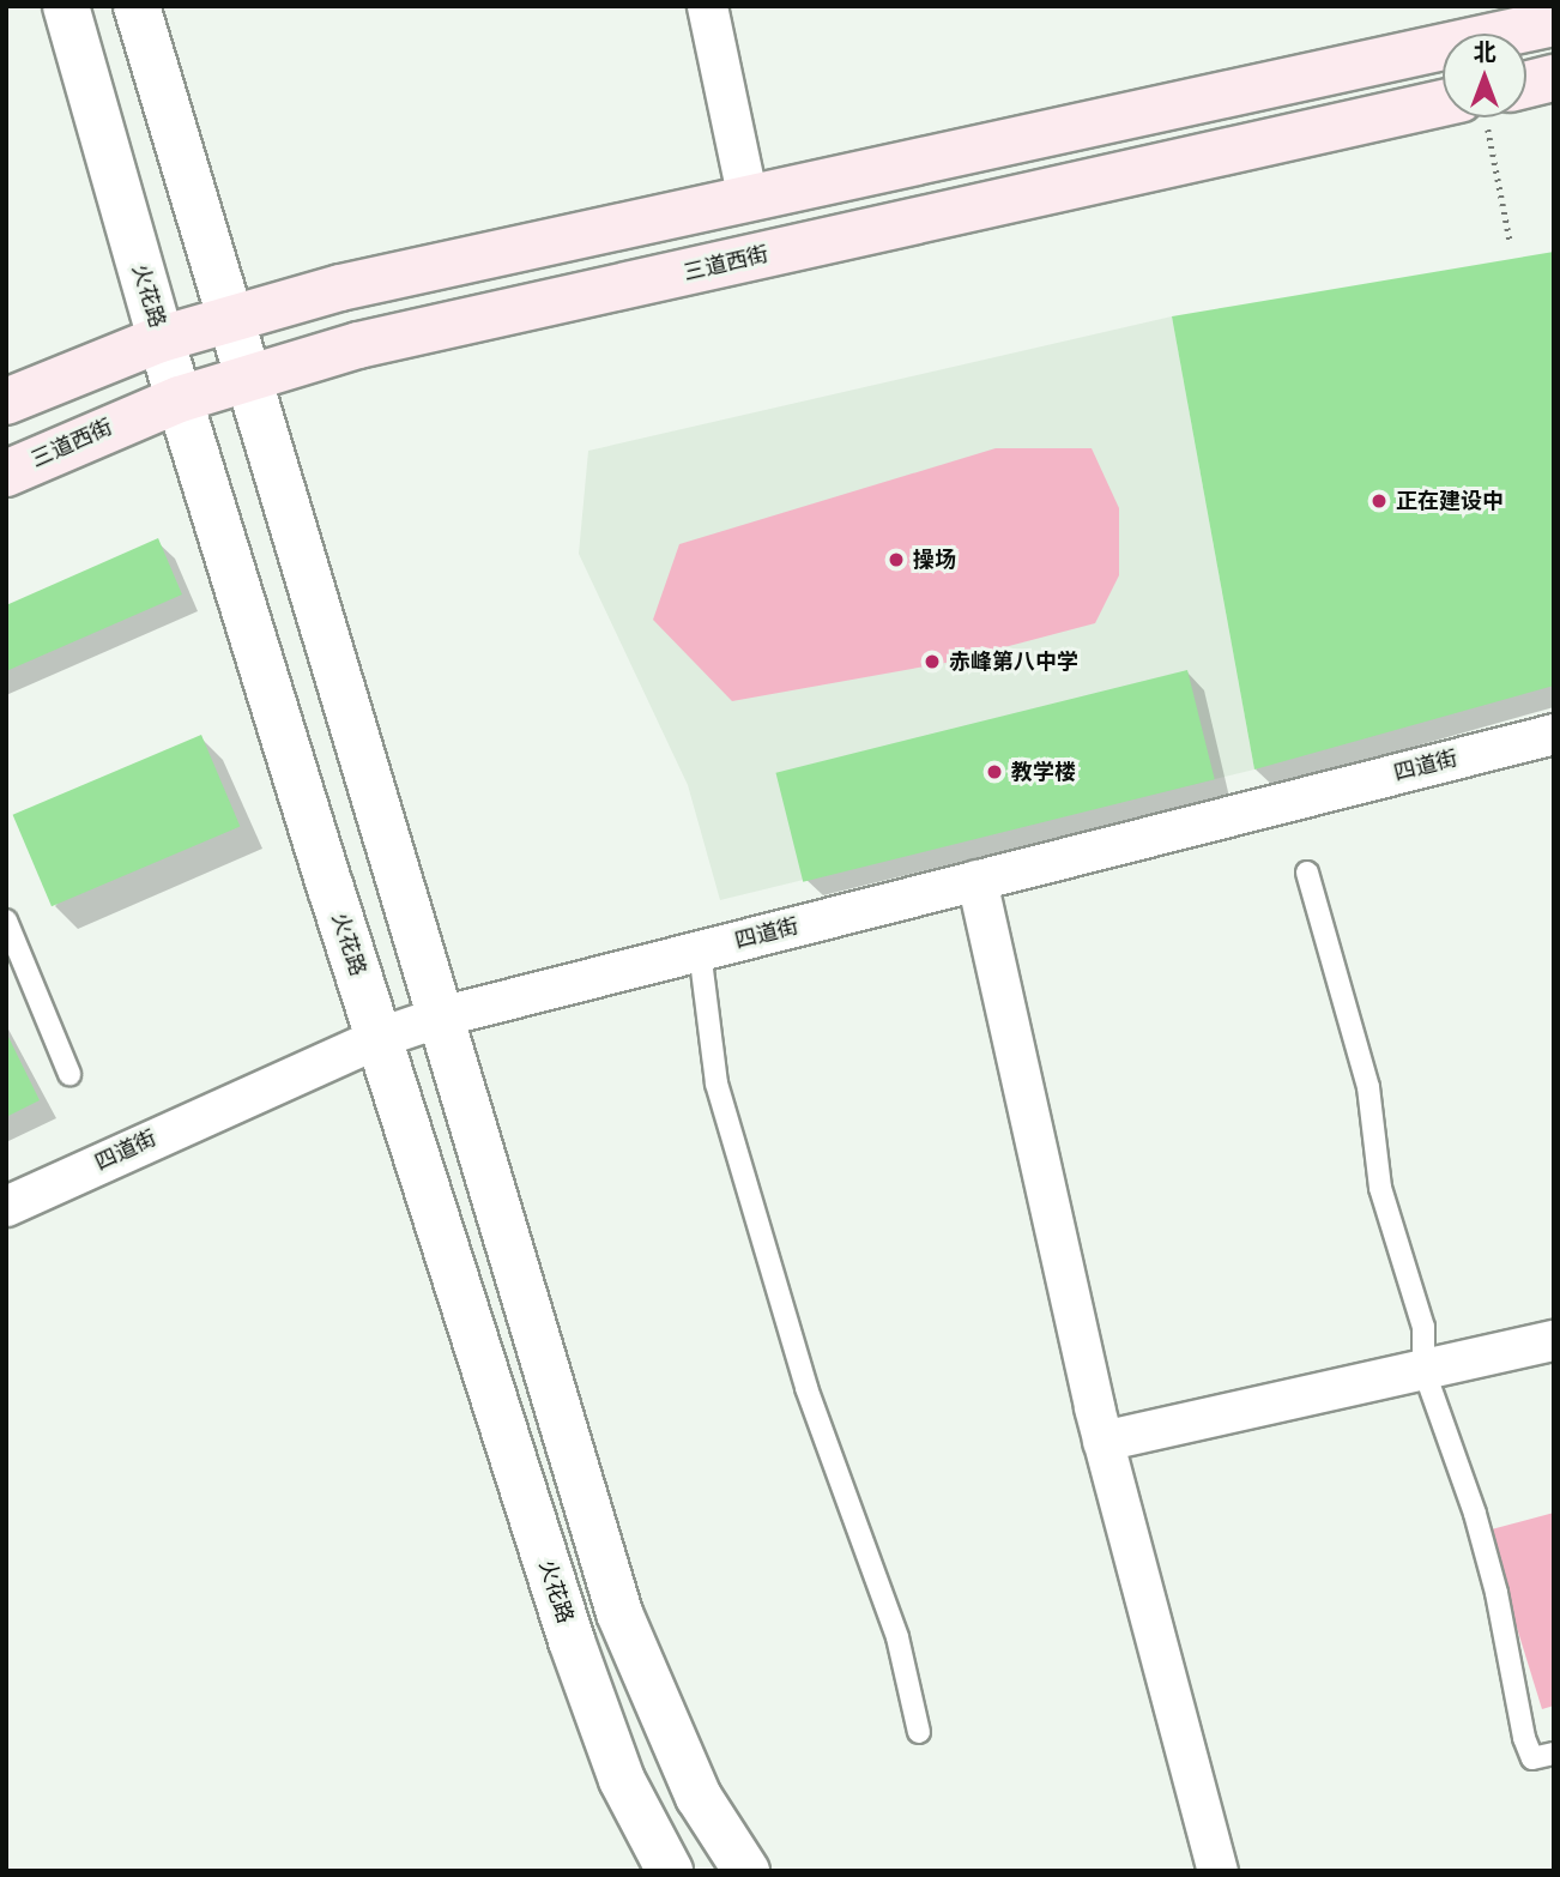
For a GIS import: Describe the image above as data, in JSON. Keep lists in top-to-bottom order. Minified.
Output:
{"streets":{"main road":["三道西街"],"street":["火花路","四道街"]},"crossings":[["三道西街","火花路"],["火花路","四道街"]],"places":["正在建设中","操场","赤峰第八中学","教学楼"],"north":"top"}
